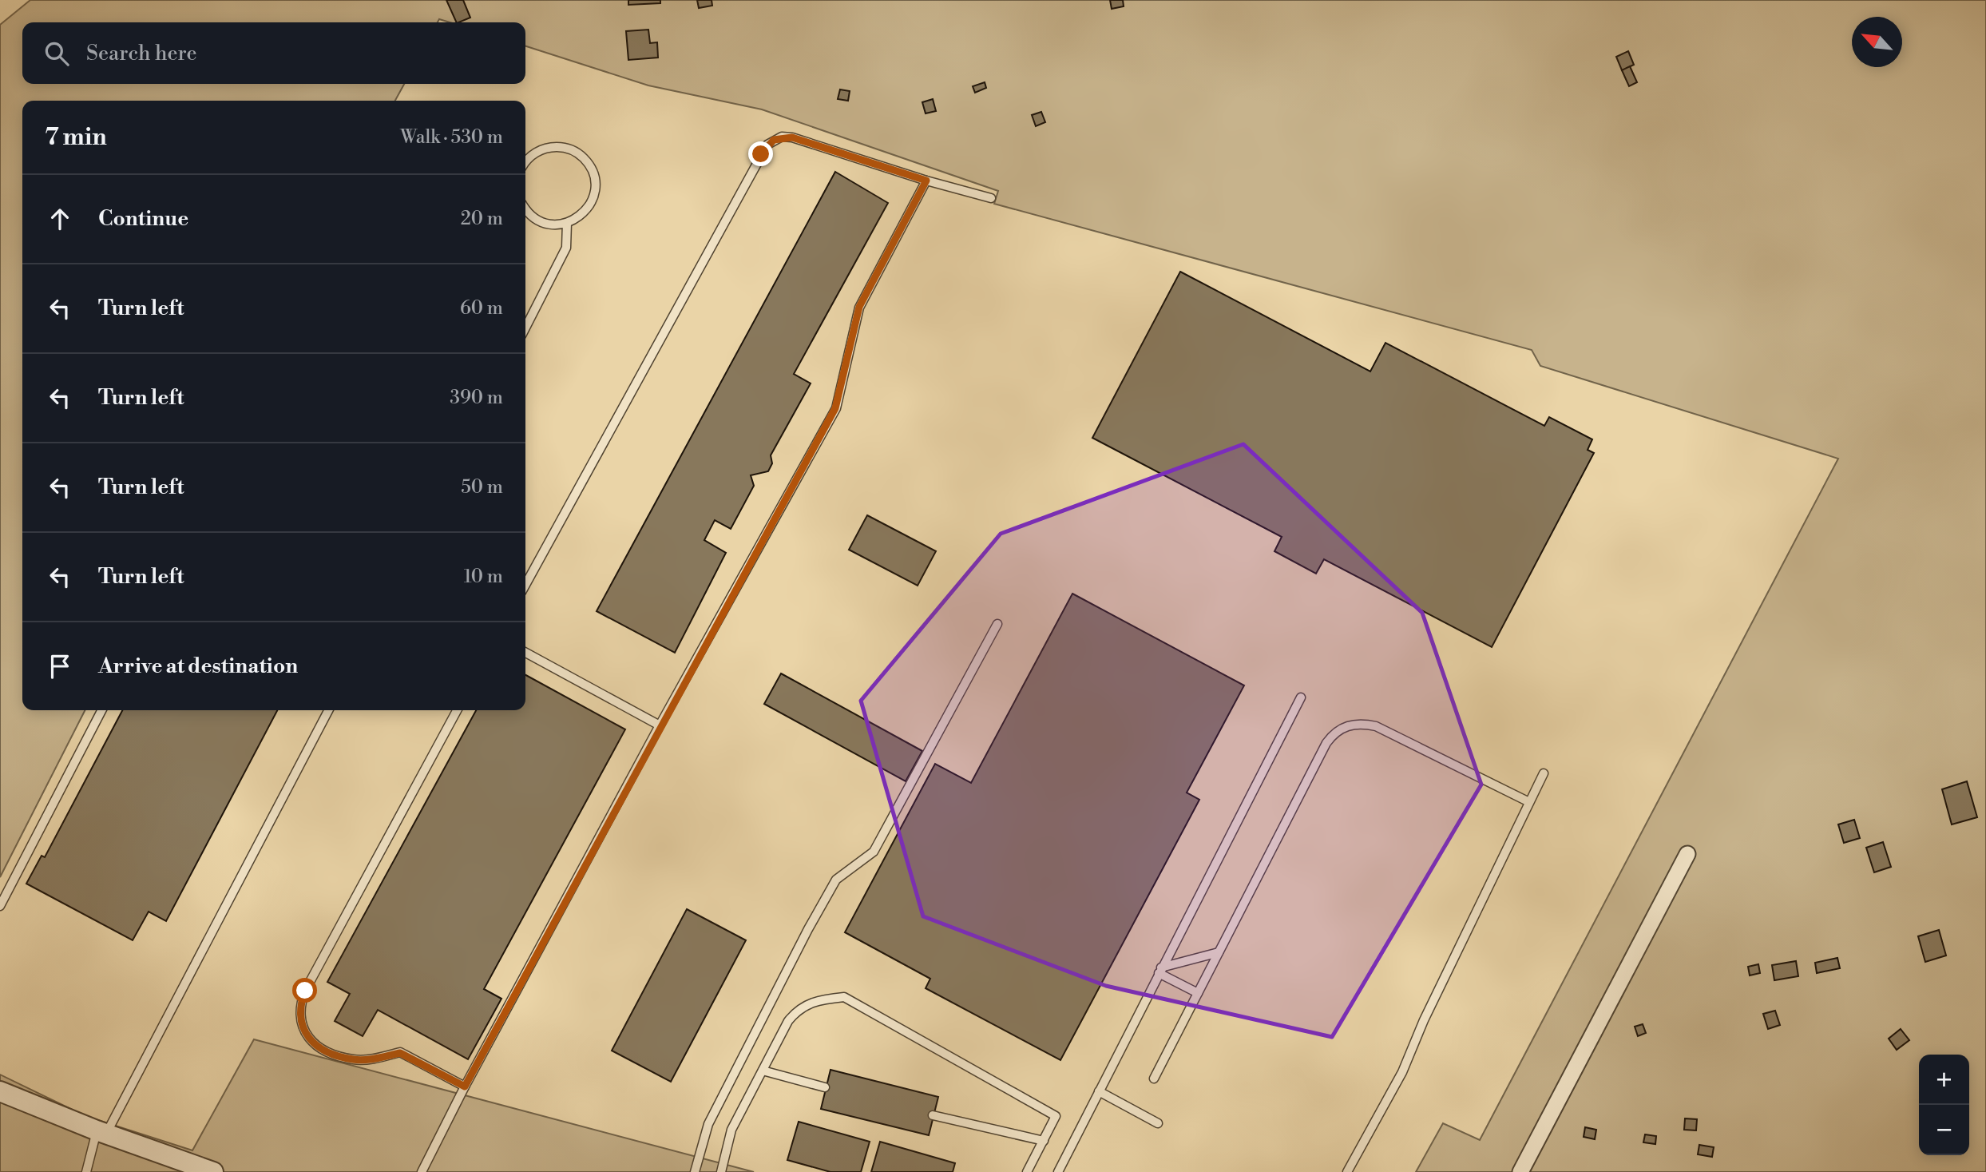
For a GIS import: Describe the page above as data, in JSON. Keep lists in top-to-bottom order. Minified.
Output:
{"north":"top left","page":{"search":"Search here","heading":["7 min","Walk · 530 m"],"list":[["Continue","20 m"],["Turn left","60 m"],["Turn left","390 m"],["Turn left","50 m"],["Turn left","10 m"],"Arrive at destination"],"map_buttons":["+","−"]}}
